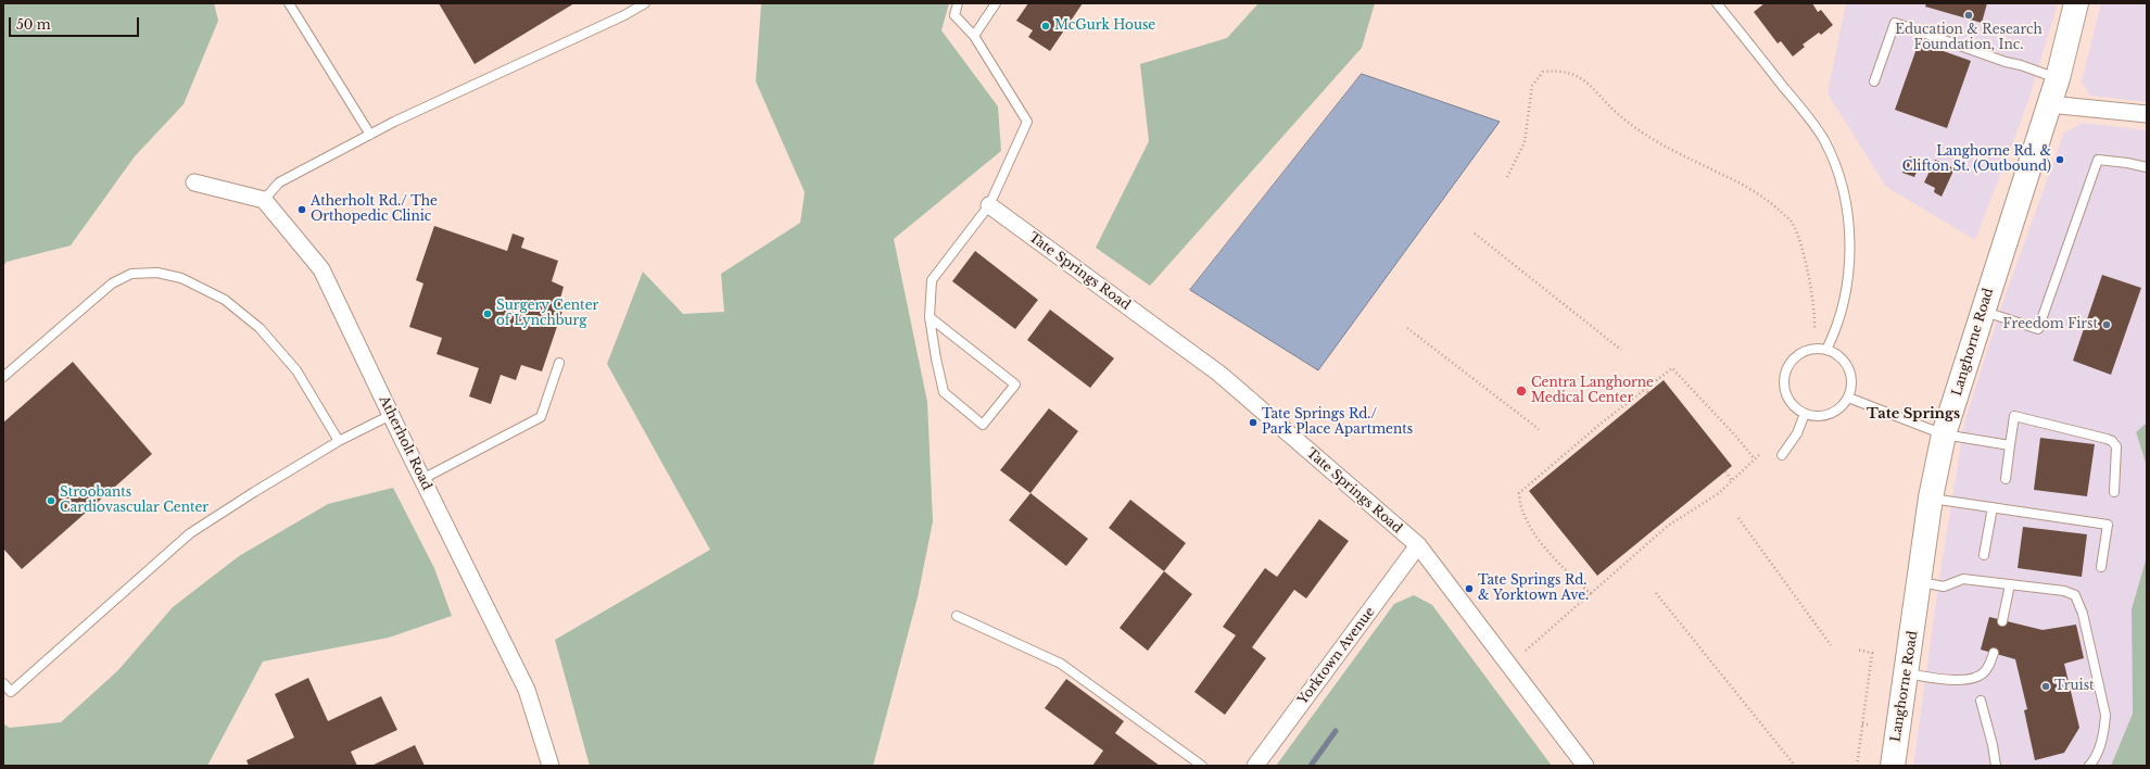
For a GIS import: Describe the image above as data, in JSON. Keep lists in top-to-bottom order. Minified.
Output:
{"streets":{"main road":["Langhorne Road"],"street":["Tate Springs Road","Atherholt Road","Yorktown Avenue"]},"crossings":[["Tate Springs Road","Yorktown Avenue"]],"districts":["Tate Springs"],"places":["Education & Research Foundation, Inc.","McGurk House","Langhorne Rd. & Clifton St. (Outbound)","Atherholt Rd./ The Orthopedic Clinic","Surgery Center of Lynchburg","Freedom First","Centra Langhorne Medical Center","Tate Springs Rd./ Park Place Apartments","Stroobants Cardiovascular Center","Tate Springs Rd. & Yorktown Ave.","Truist"],"scale_bar":"50 m"}
